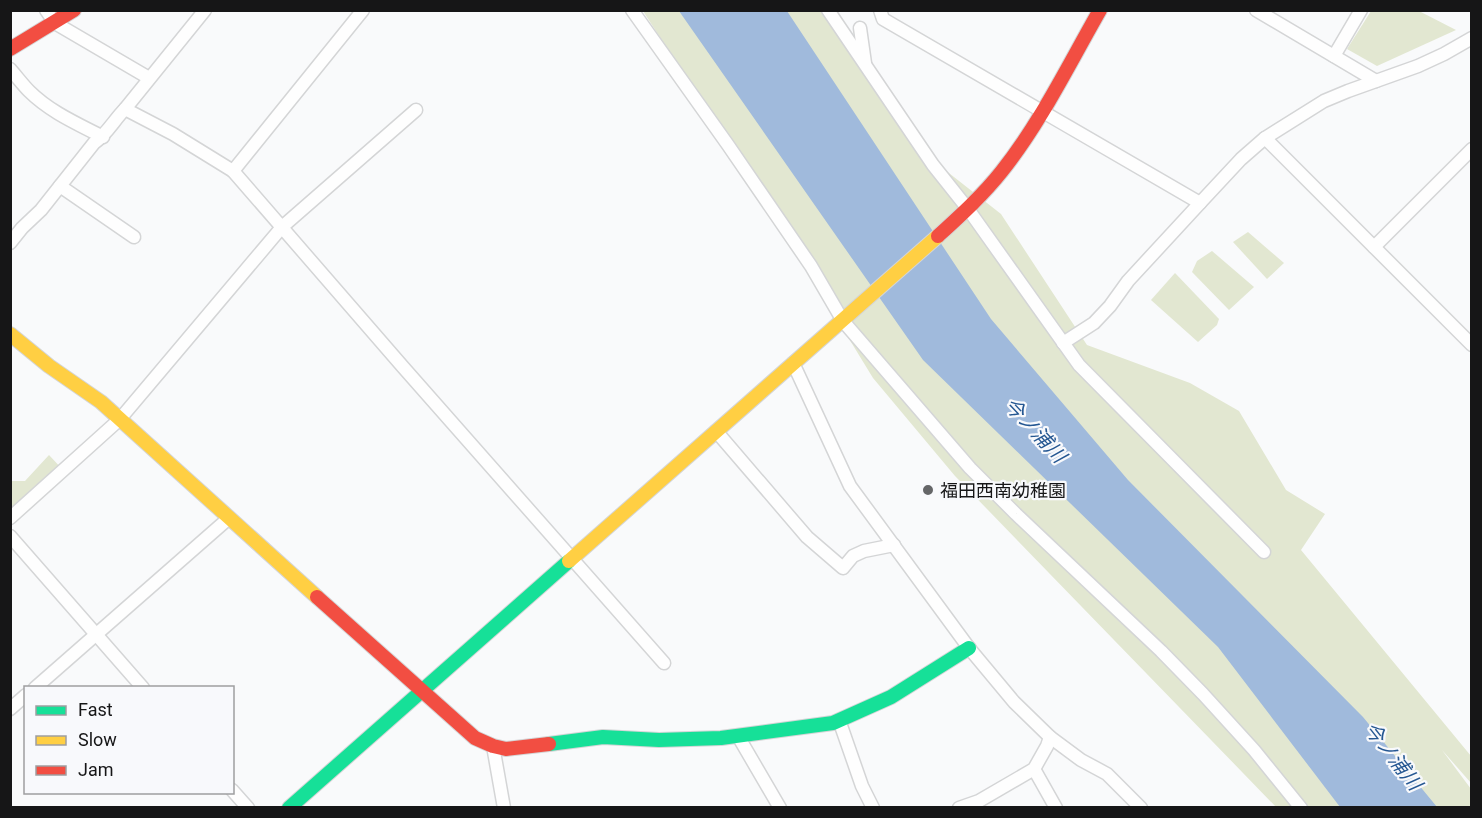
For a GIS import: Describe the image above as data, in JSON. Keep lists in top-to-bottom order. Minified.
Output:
{"water":["今ノ浦川"],"places":["福田西南幼稚園"],"legend":["Fast","Slow","Jam"]}
